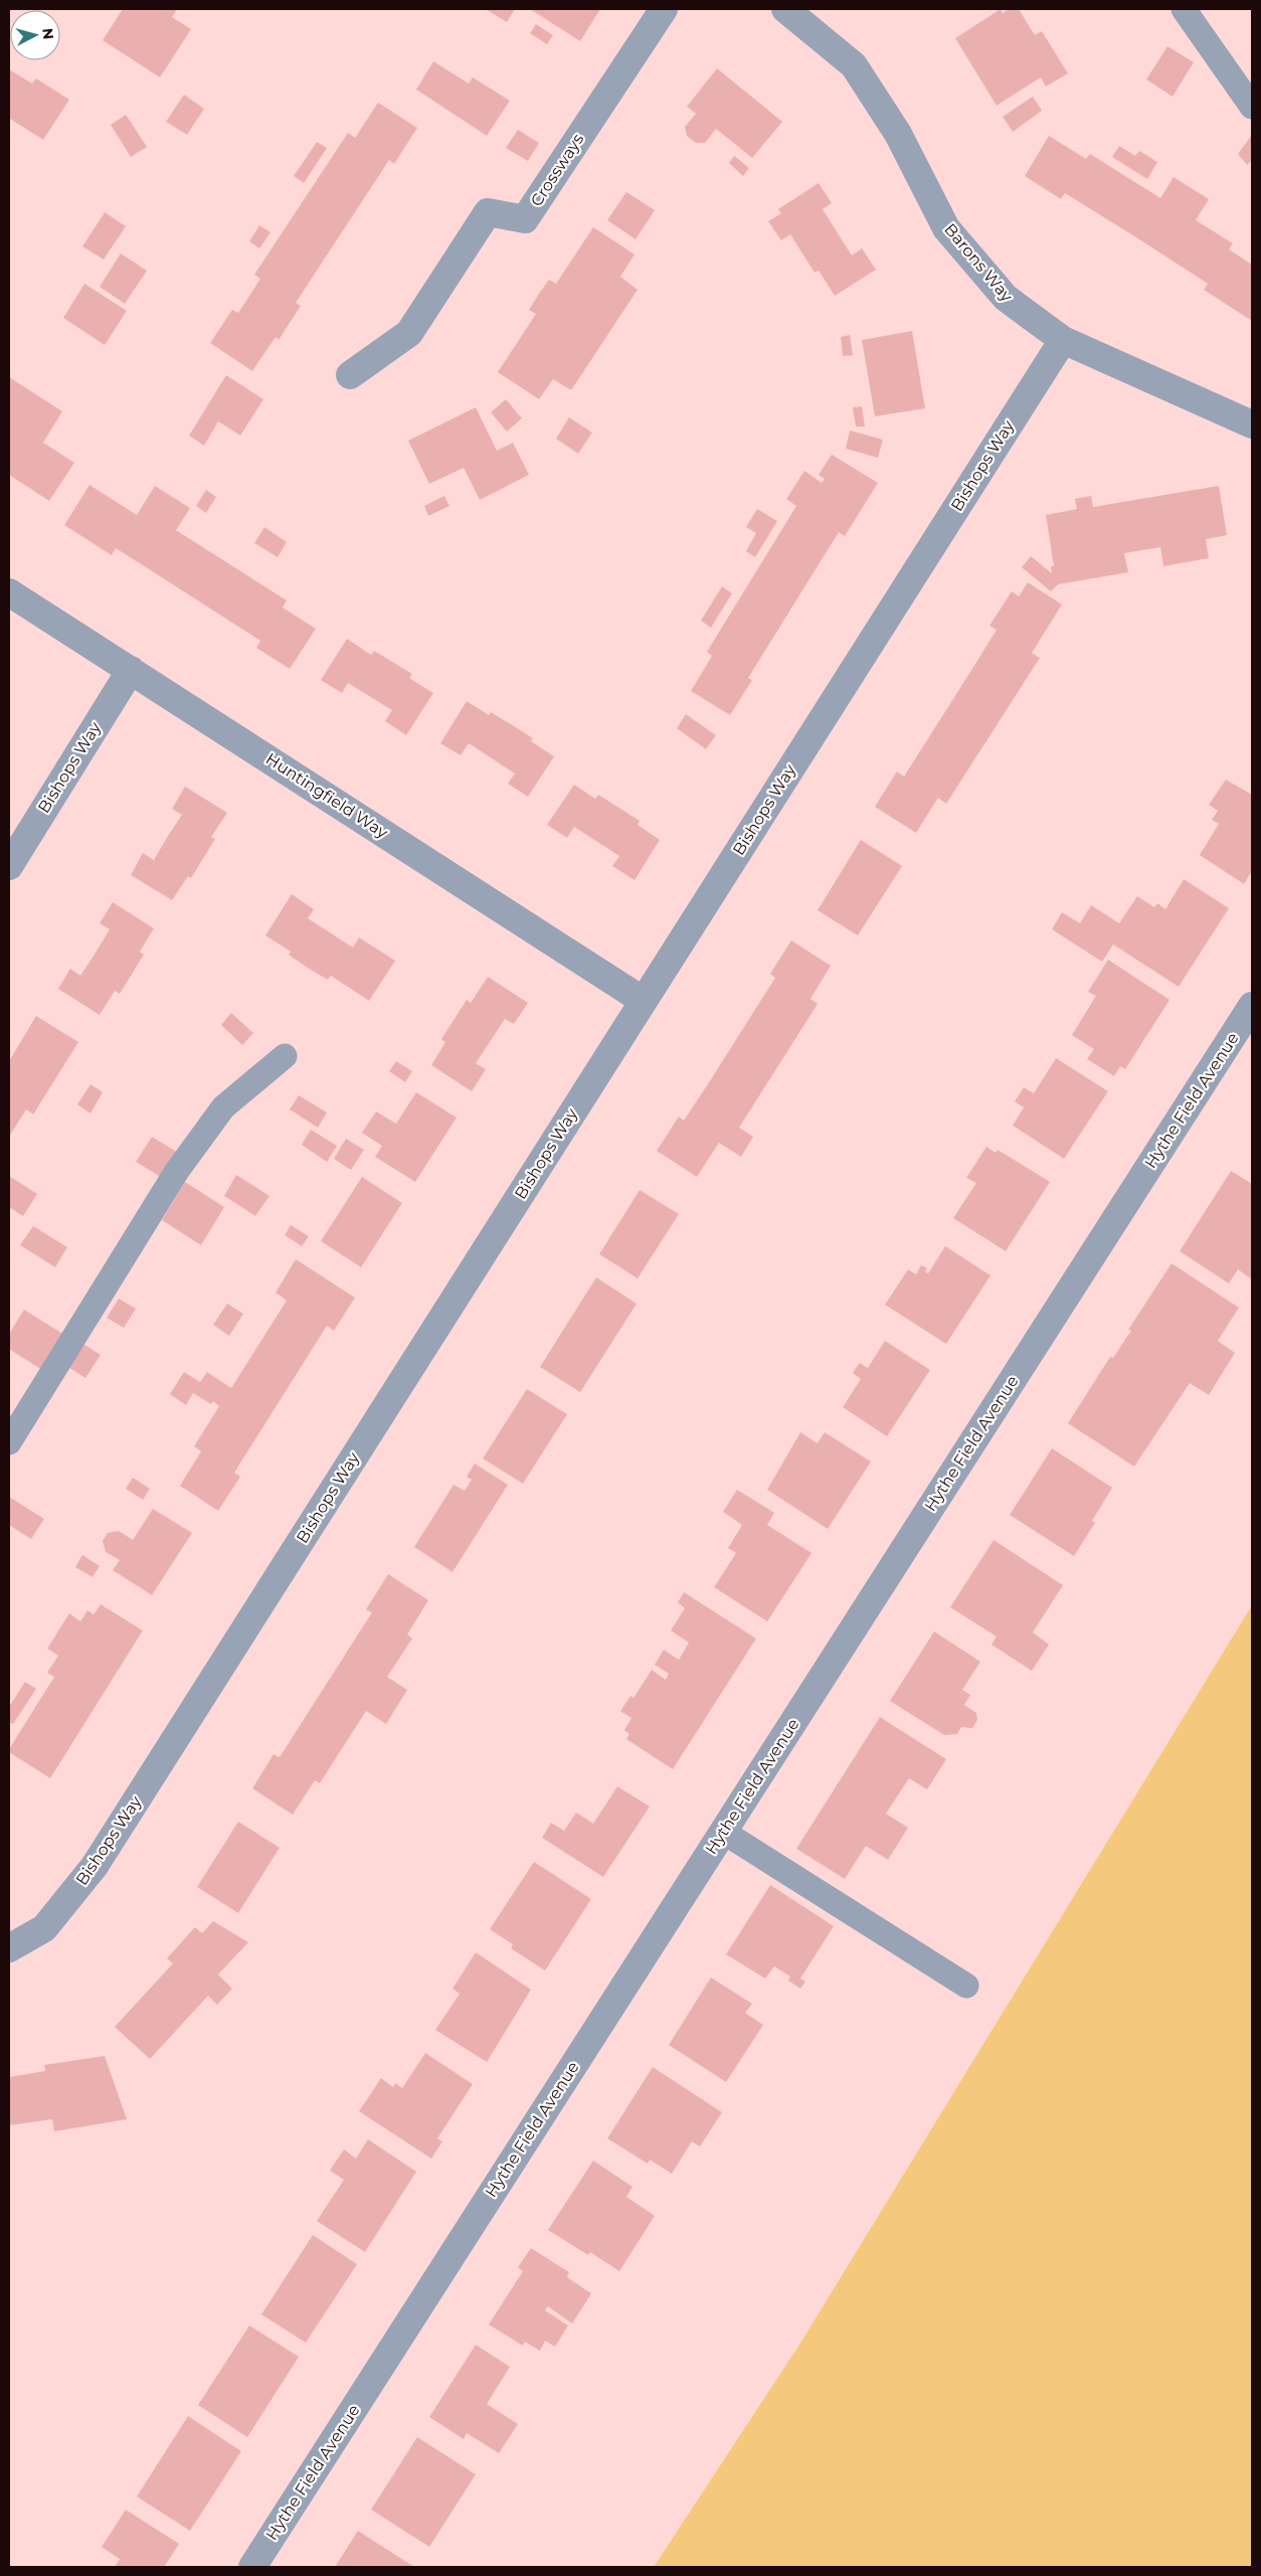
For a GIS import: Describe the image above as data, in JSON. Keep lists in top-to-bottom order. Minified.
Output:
{"streets":{"street":["Crossways","Barons Way","Bishops Way","Huntingfield Way","Hythe Field Avenue"]},"crossings":[["Barons Way","Bishops Way"],["Bishops Way","Huntingfield Way"]],"north":"right"}
